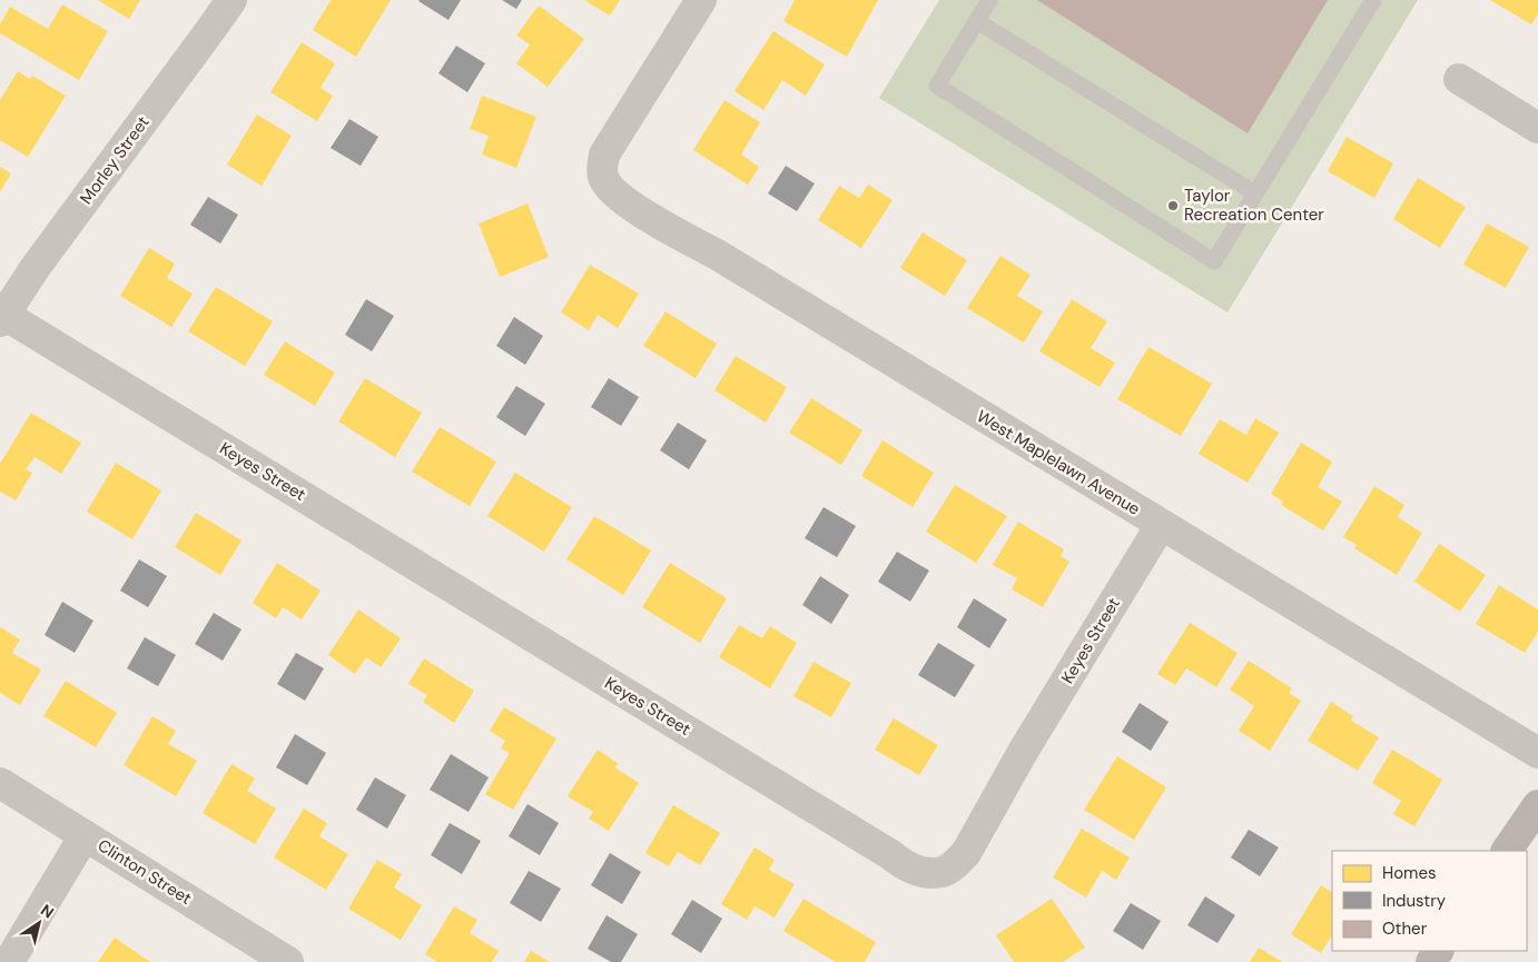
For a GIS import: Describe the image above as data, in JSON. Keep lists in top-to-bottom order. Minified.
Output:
{"streets":{"street":["Morley Street","West Maplelawn Avenue","Keyes Street","Clinton Street"]},"crossings":[["Morley Street","Keyes Street"],["West Maplelawn Avenue","Keyes Street"]],"places":["Taylor Recreation Center"],"legend":["Homes","Industry","Other"],"north":"top right"}
